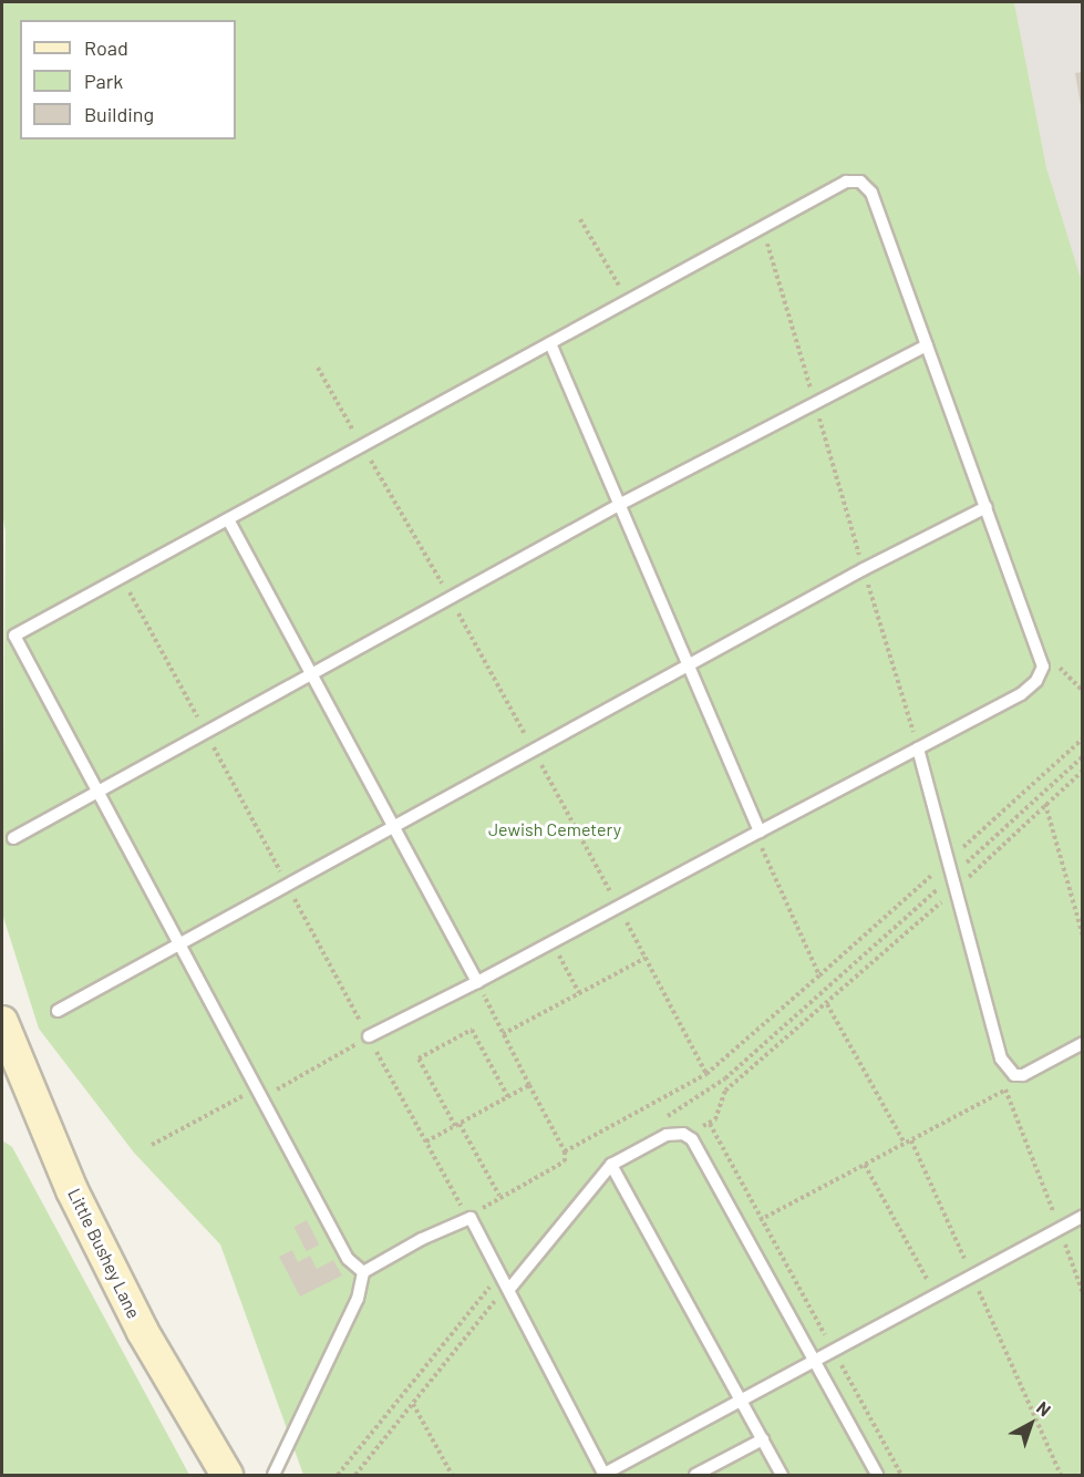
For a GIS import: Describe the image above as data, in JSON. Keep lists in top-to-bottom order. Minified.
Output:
{"streets":{"street":["Little Bushey Lane"]},"parks":["Jewish Cemetery"],"legend":["Road","Park","Building"],"north":"top right"}
